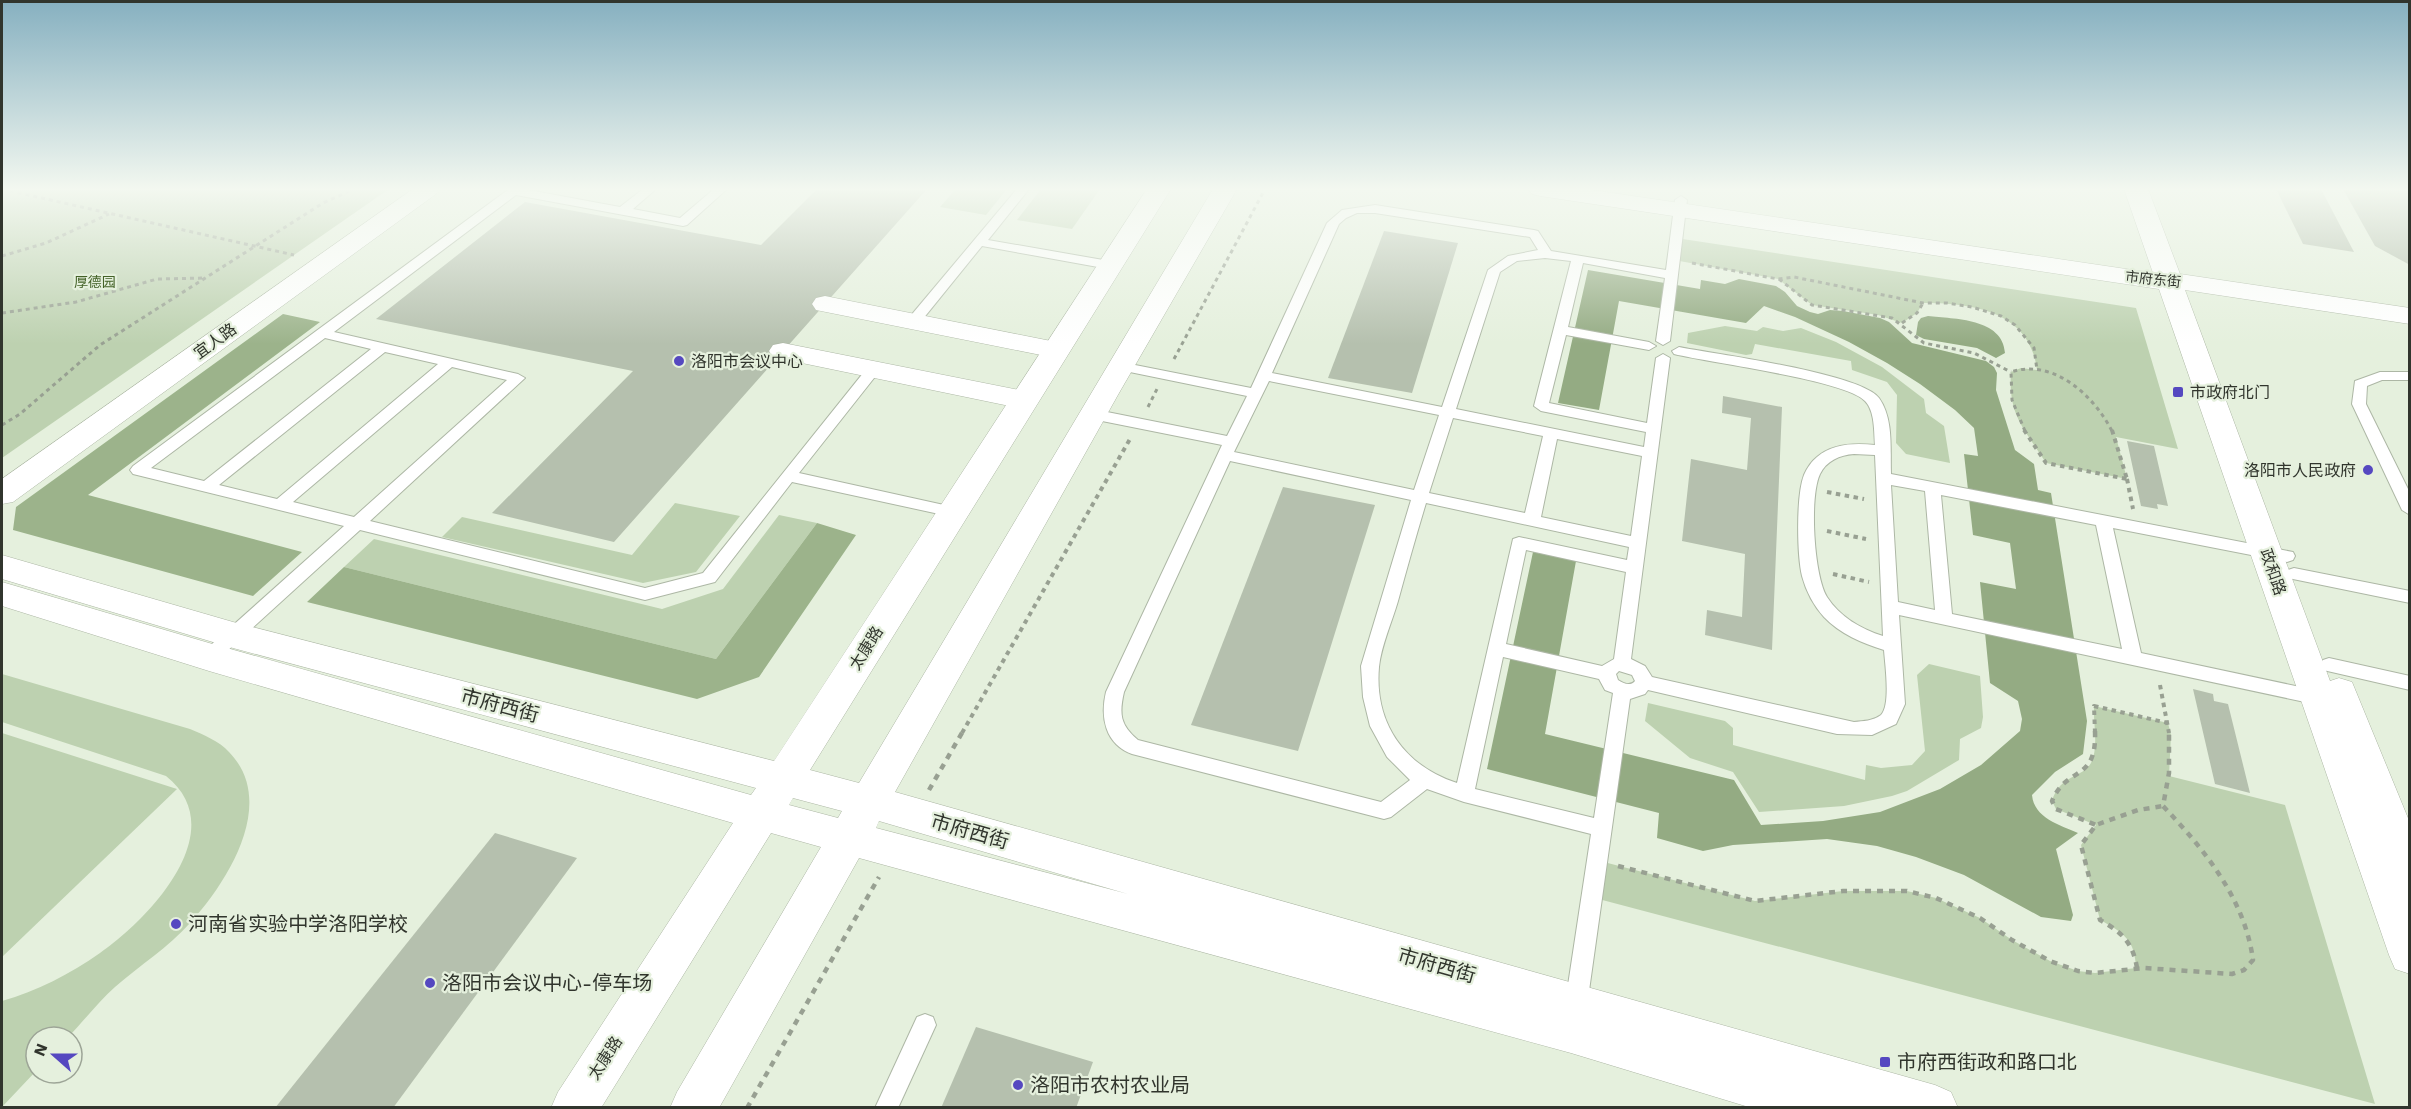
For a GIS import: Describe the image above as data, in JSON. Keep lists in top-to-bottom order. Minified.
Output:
{"streets":{"street":["市府东街","宜人路","政和路","太康路","市府西街"]},"crossings":[["市府东街","政和路"],["太康路","市府西街"]],"parks":["厚德园"],"places":{"other":["洛阳市会议中心","洛阳市人民政府","河南省实验中学洛阳学校","洛阳市会议中心-停车场","洛阳市农村农业局"],"transit":["市政府北门","市府西街政和路口北"]},"north":"left"}
